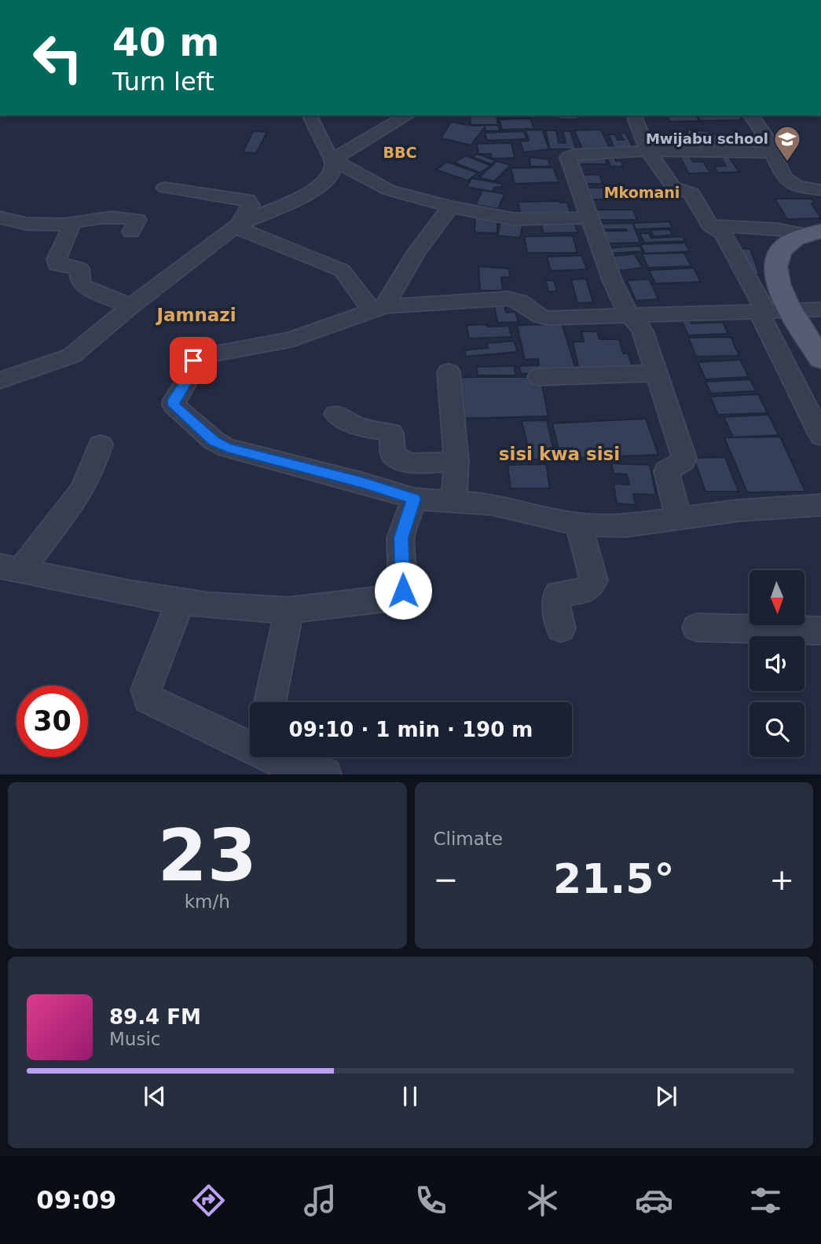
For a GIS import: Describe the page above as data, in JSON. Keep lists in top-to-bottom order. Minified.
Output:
{"districts":["BBC","Mkomani","Jamnazi","sisi kwa sisi"],"places":{"school or university":["Mwijabu school"]},"north":"bottom","page":{"turn":["40 m","Turn left"],"limit":"30","trip":"09:10 · 1 min · 190 m","tile":[["23","km/h"],"Climate"],"heat":["−","21.5°","+"],"song":["89.4 FM","Music"],"tabs":"09:09"}}
